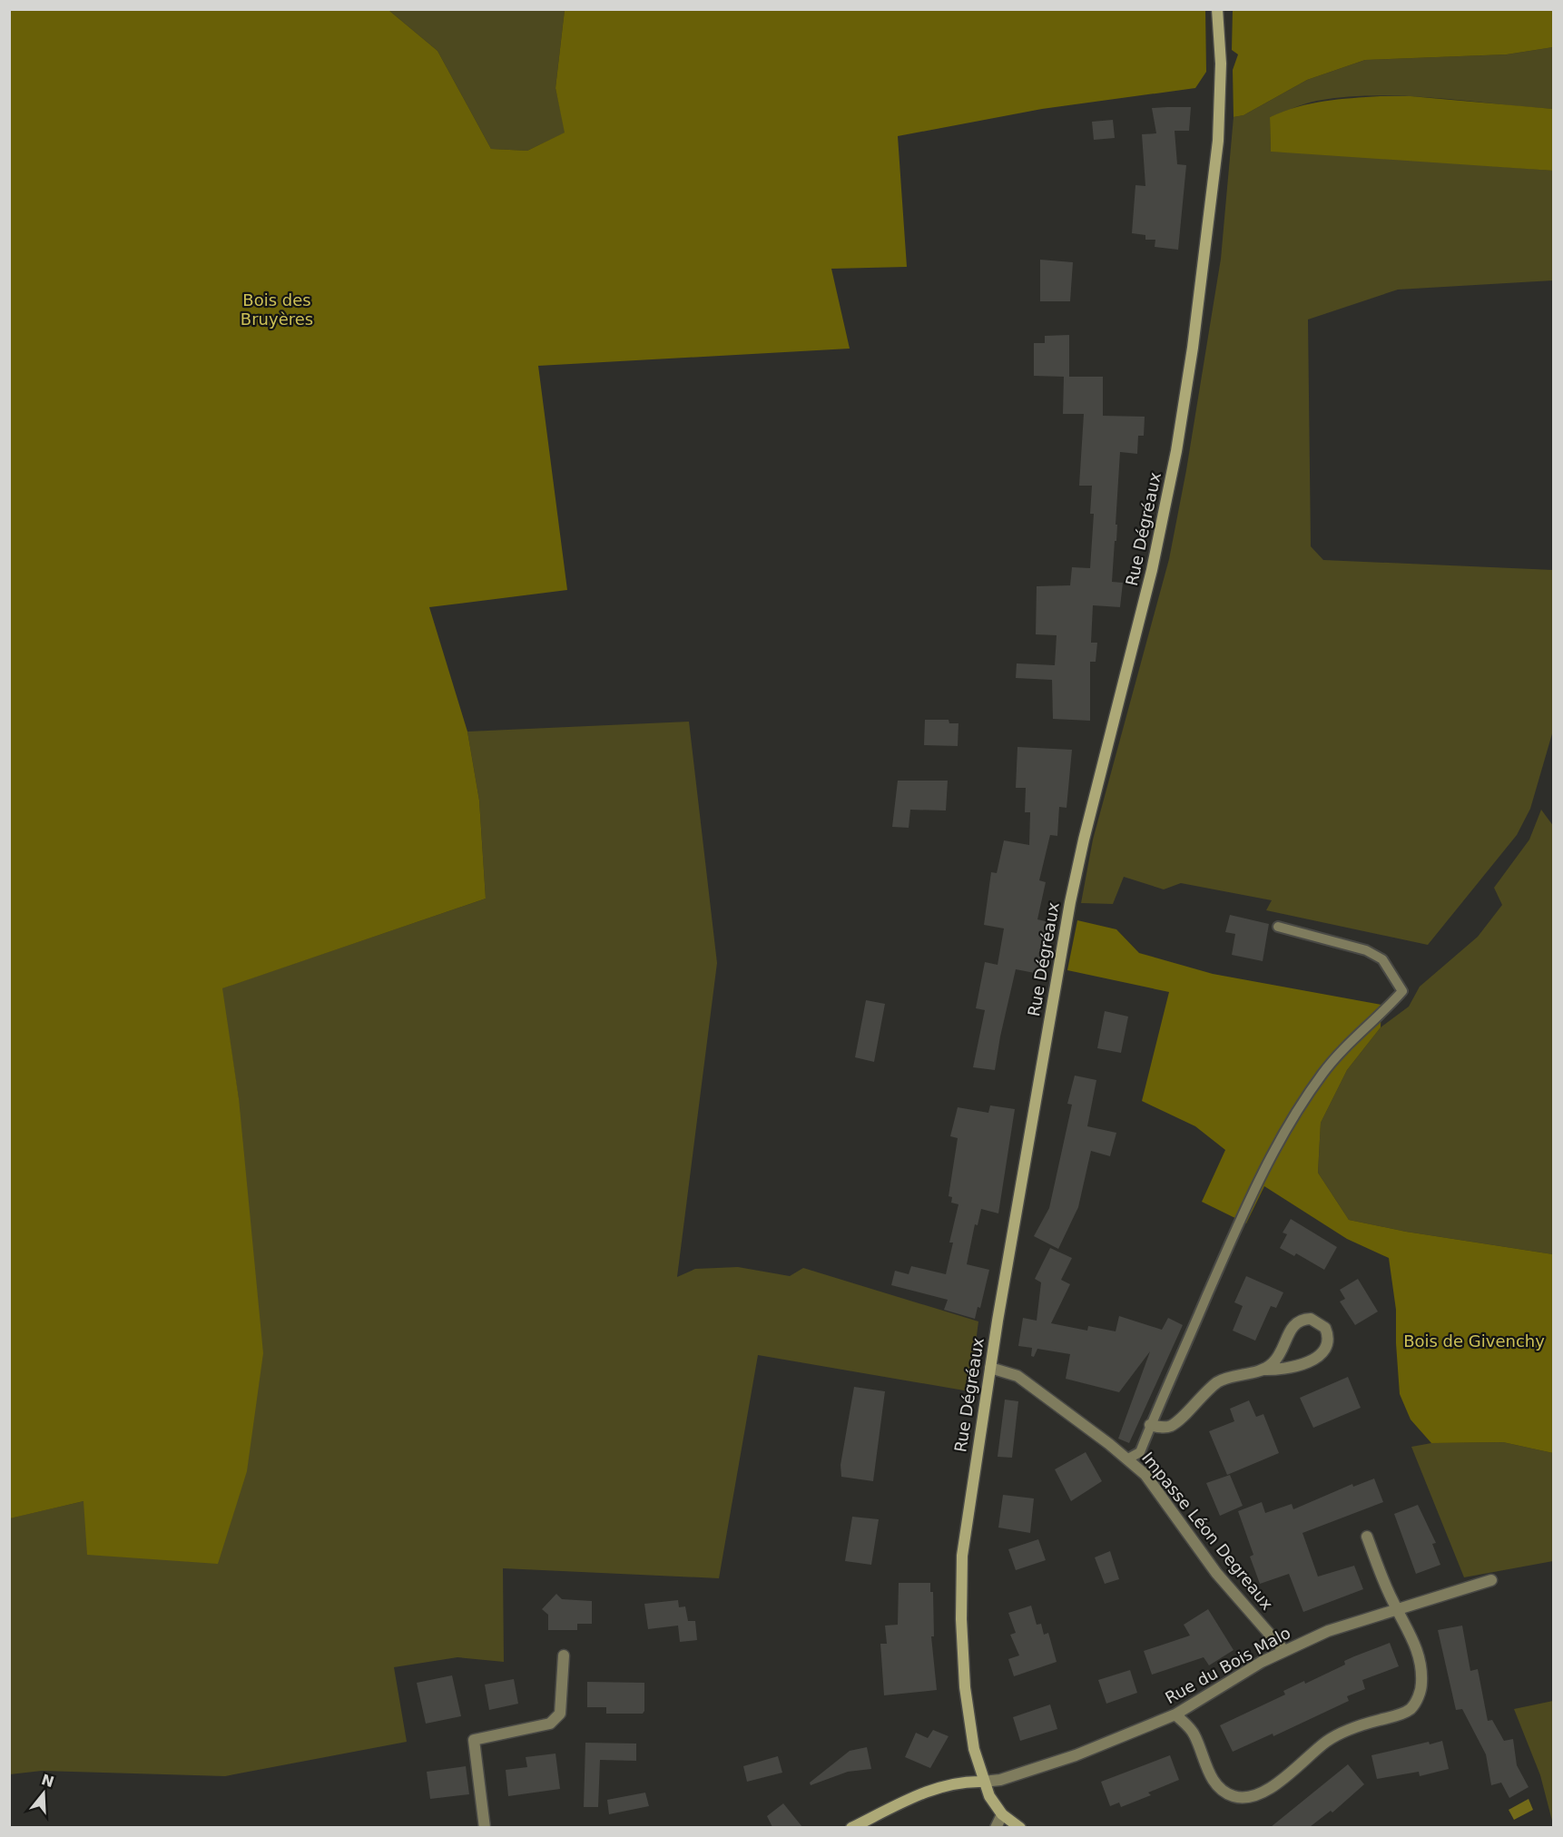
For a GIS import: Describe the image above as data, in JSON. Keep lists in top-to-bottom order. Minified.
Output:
{"streets":{"main road":["Rue Dégréaux"],"street":["Impasse Léon Degreaux","Rue du Bois Malo"]},"crossings":[["Rue Dégréaux","Impasse Léon Degreaux"],["Rue Dégréaux","Rue du Bois Malo"],["Impasse Léon Degreaux","Rue du Bois Malo"]],"parks":["Bois des Bruyères","Bois de Givenchy"],"north":"top"}
